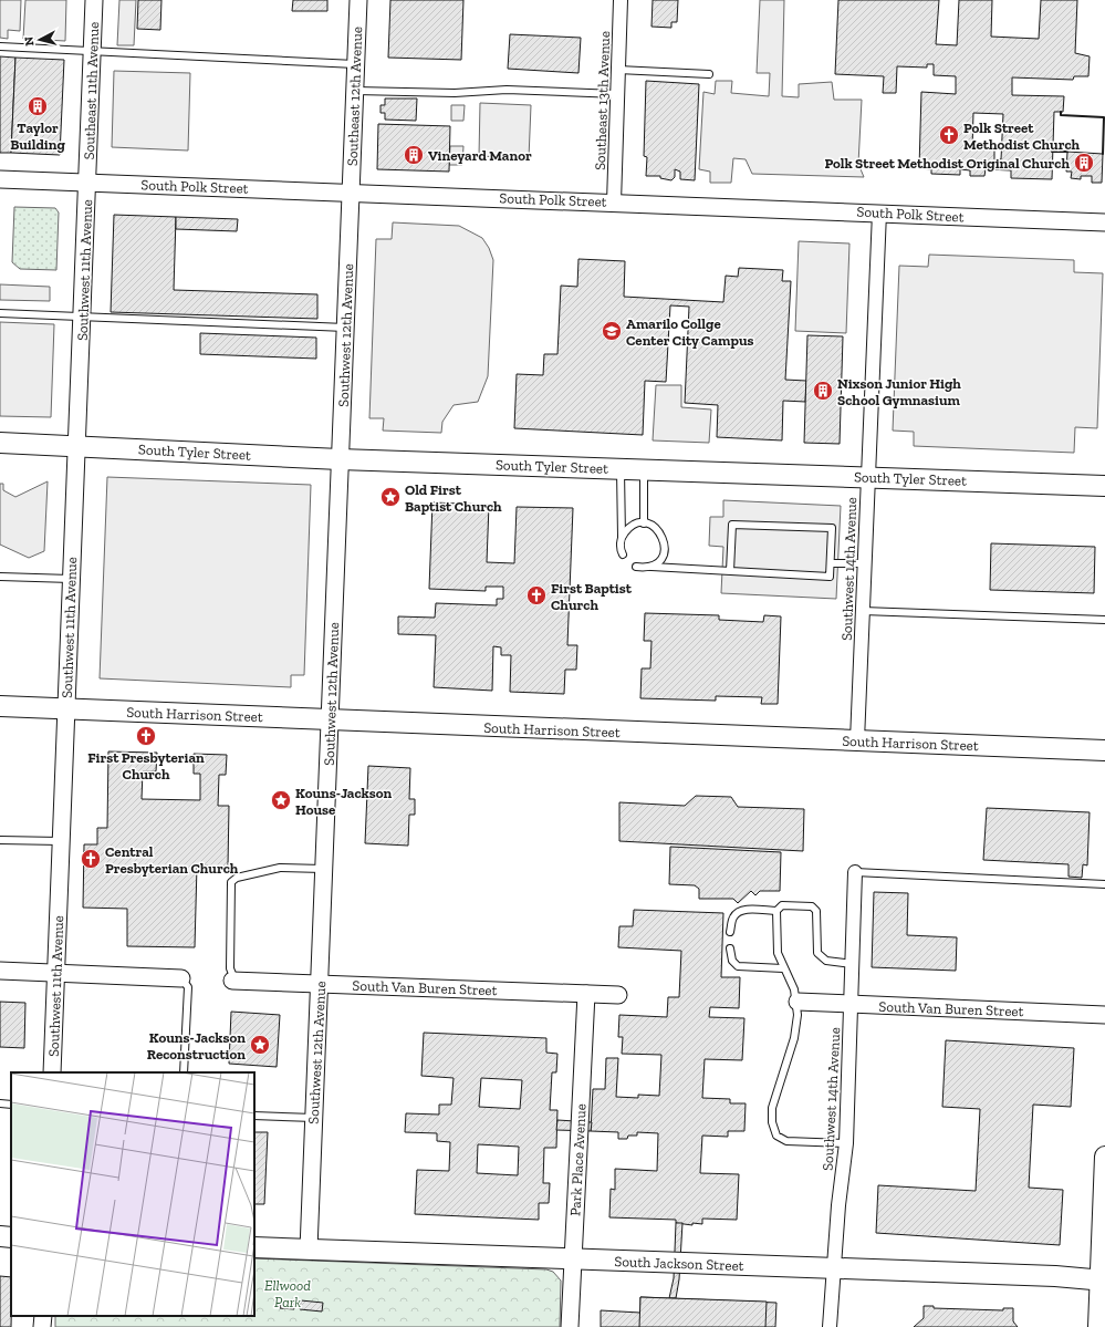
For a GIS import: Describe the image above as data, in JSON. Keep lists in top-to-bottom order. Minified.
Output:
{"streets":{"main road":["South Tyler Street","South Harrison Street","South Jackson Street"],"street":["Southeast 11th Avenue","Southeast 12th Avenue","Southeast 13th Avenue","South Polk Street","Southwest 11th Avenue","Southwest 12th Avenue","Southwest 14th Avenue","South Van Buren Street","Park Place Avenue"]},"crossings":[["Southeast 11th Avenue","South Polk Street"],["Southeast 11th Avenue","Southwest 11th Avenue"],["Southeast 12th Avenue","South Polk Street"],["Southeast 12th Avenue","Southwest 12th Avenue"],["Southeast 13th Avenue","South Polk Street"],["South Polk Street","Southwest 11th Avenue"],["South Polk Street","Southwest 12th Avenue"],["South Polk Street","Southwest 14th Avenue"],["Southwest 11th Avenue","South Tyler Street"],["Southwest 11th Avenue","South Harrison Street"],["Southwest 12th Avenue","South Tyler Street"],["Southwest 12th Avenue","South Harrison Street"],["Southwest 12th Avenue","South Van Buren Street"],["Southwest 12th Avenue","South Jackson Street"],["South Tyler Street","Southwest 14th Avenue"],["Southwest 14th Avenue","South Harrison Street"],["Southwest 14th Avenue","South Van Buren Street"],["Southwest 14th Avenue","South Jackson Street"],["South Van Buren Street","Park Place Avenue"],["Park Place Avenue","South Jackson Street"]],"parks":["Ellwood Park"],"places":{"building":["Taylor Building","Vineyard Manor","Polk Street Methodist Original Church","Nixson Junior High School Gymnasium"],"church":["Polk Street Methodist Church","First Baptist Church","First Presbyterian Church","Central Presbyterian Church"],"school or university":["Amarilo Collge Center City Campus"],"place":["Old First Baptist Church","Kouns-Jackson House","Kouns-Jackson Reconstruction"]},"north":"left"}
